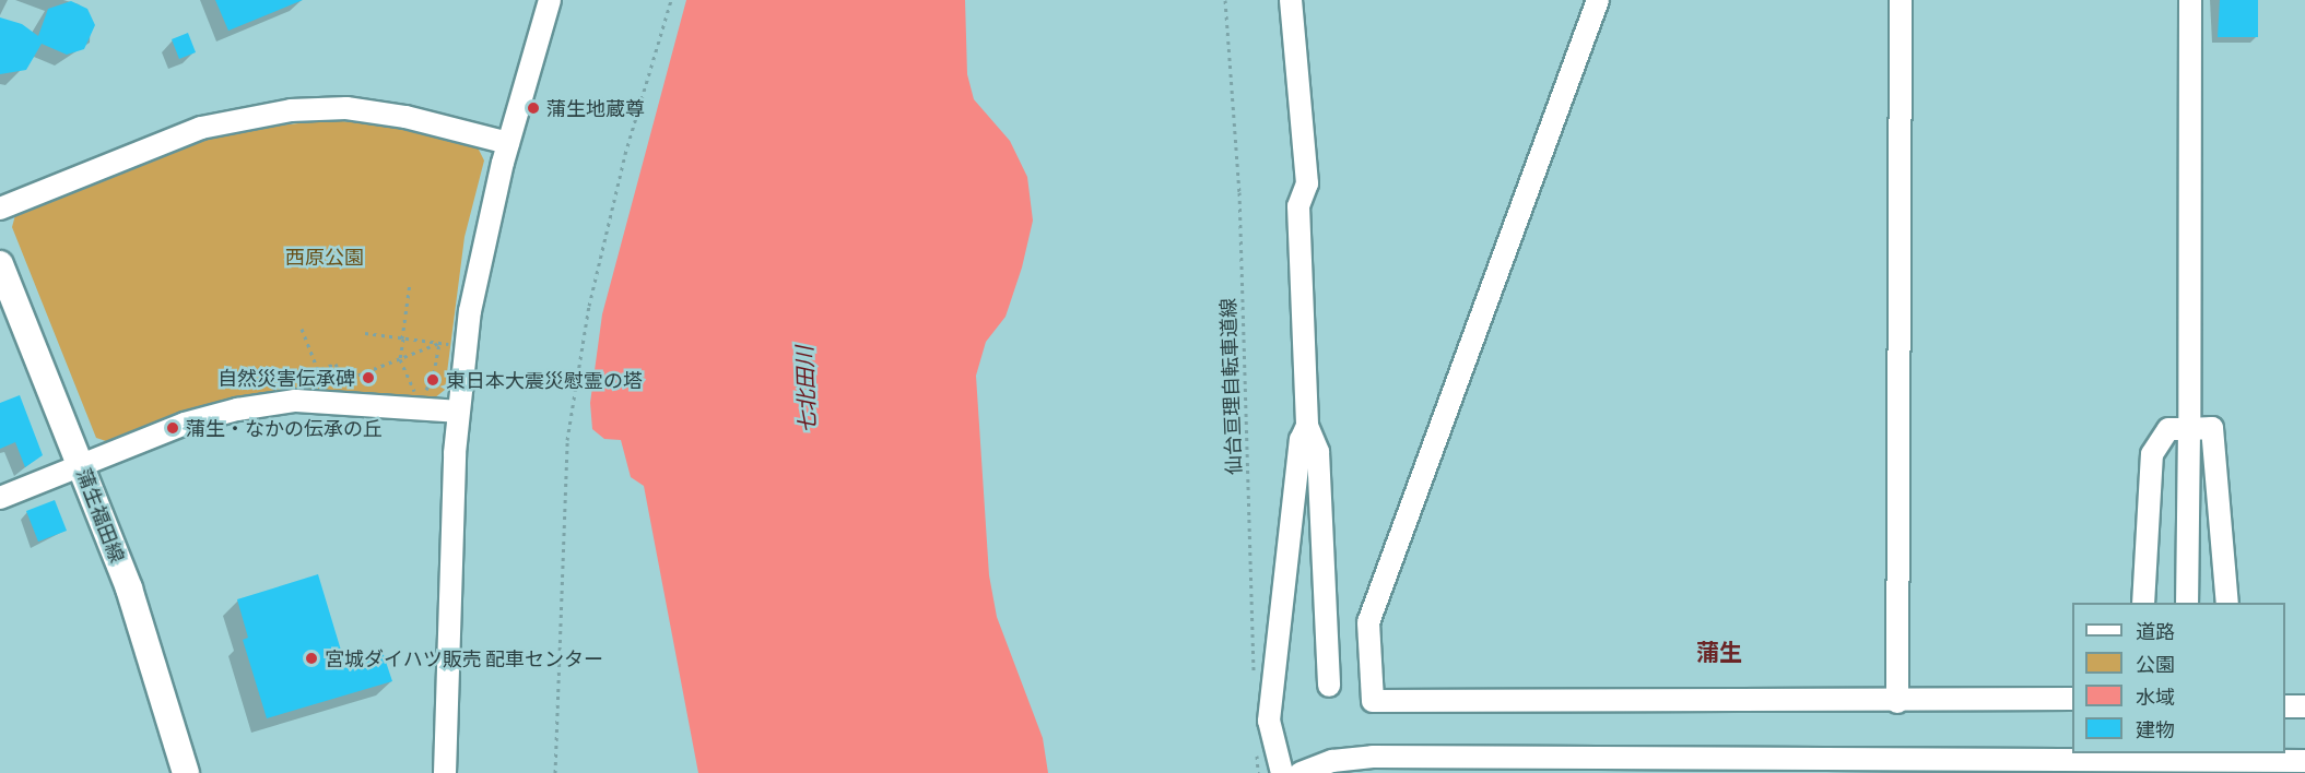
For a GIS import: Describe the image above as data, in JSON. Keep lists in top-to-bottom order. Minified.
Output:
{"streets":{"main road":["蒲生福田線"],"path":["仙台亘理自転車道線"]},"districts":["蒲生"],"water":["七北田川"],"parks":["西原公園"],"places":["蒲生地蔵尊","自然災害伝承碑","東日本大震災慰霊の塔","蒲生・なかの伝承の丘","宮城ダイハツ販売 配車センター"],"legend":["道路","公園","水域","建物"]}
